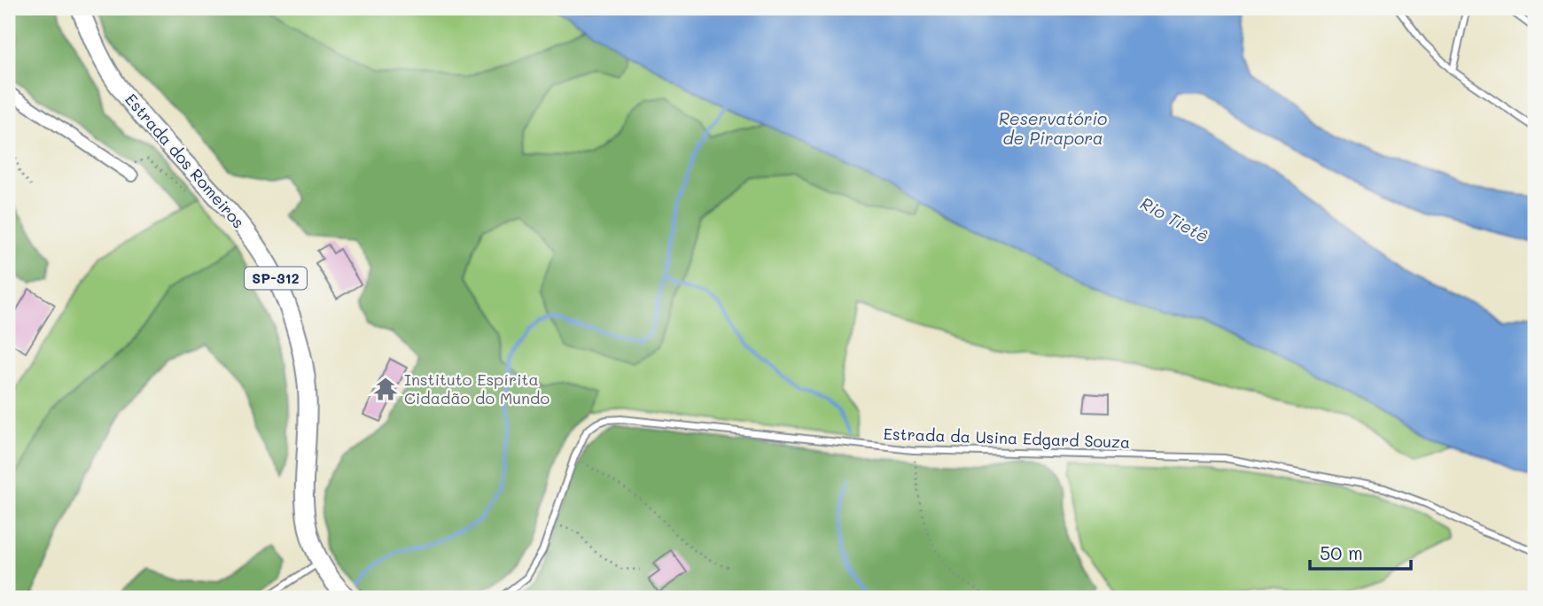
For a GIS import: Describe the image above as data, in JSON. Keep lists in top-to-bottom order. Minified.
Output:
{"streets":{"main road":["Estrada dos Romeiros","SP-312"],"lane":["Estrada da Usina Edgard Souza"]},"water":["Reservatório de Pirapora","Rio Tietê"],"places":{"temple":["Instituto Espírita Cidadão do Mundo"]},"scale_bar":"50 m"}
